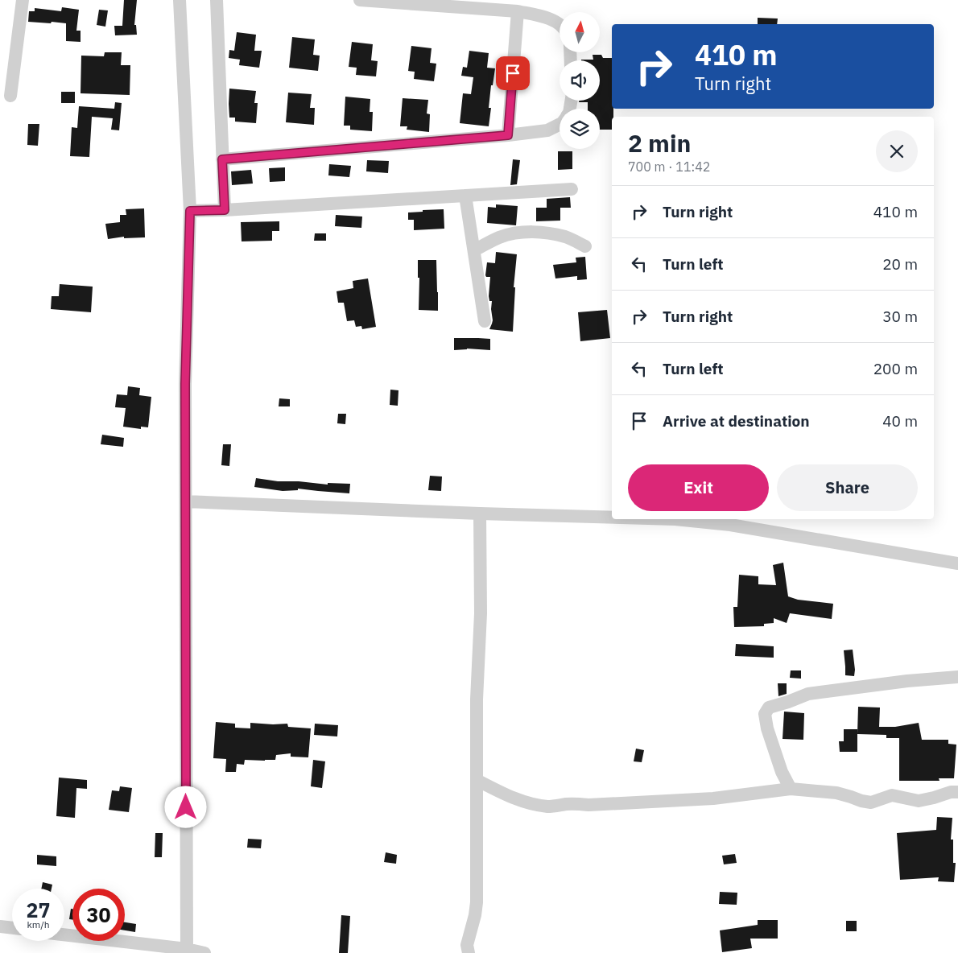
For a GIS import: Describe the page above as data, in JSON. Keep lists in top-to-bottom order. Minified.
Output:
{"north":"top","page":{"turn":["410 m","Turn right"],"heading":["2 min","700 m · 11:42"],"list":[{"name":"Turn right","value":"410 m"},{"name":"Turn left","value":"20 m"},{"name":"Turn right","value":"30 m"},{"name":"Turn left","value":"200 m"},{"name":"Arrive at destination","value":"40 m"}],"buttons":["Exit","Share"],"speed":"27 km/h","limit":"30"}}
